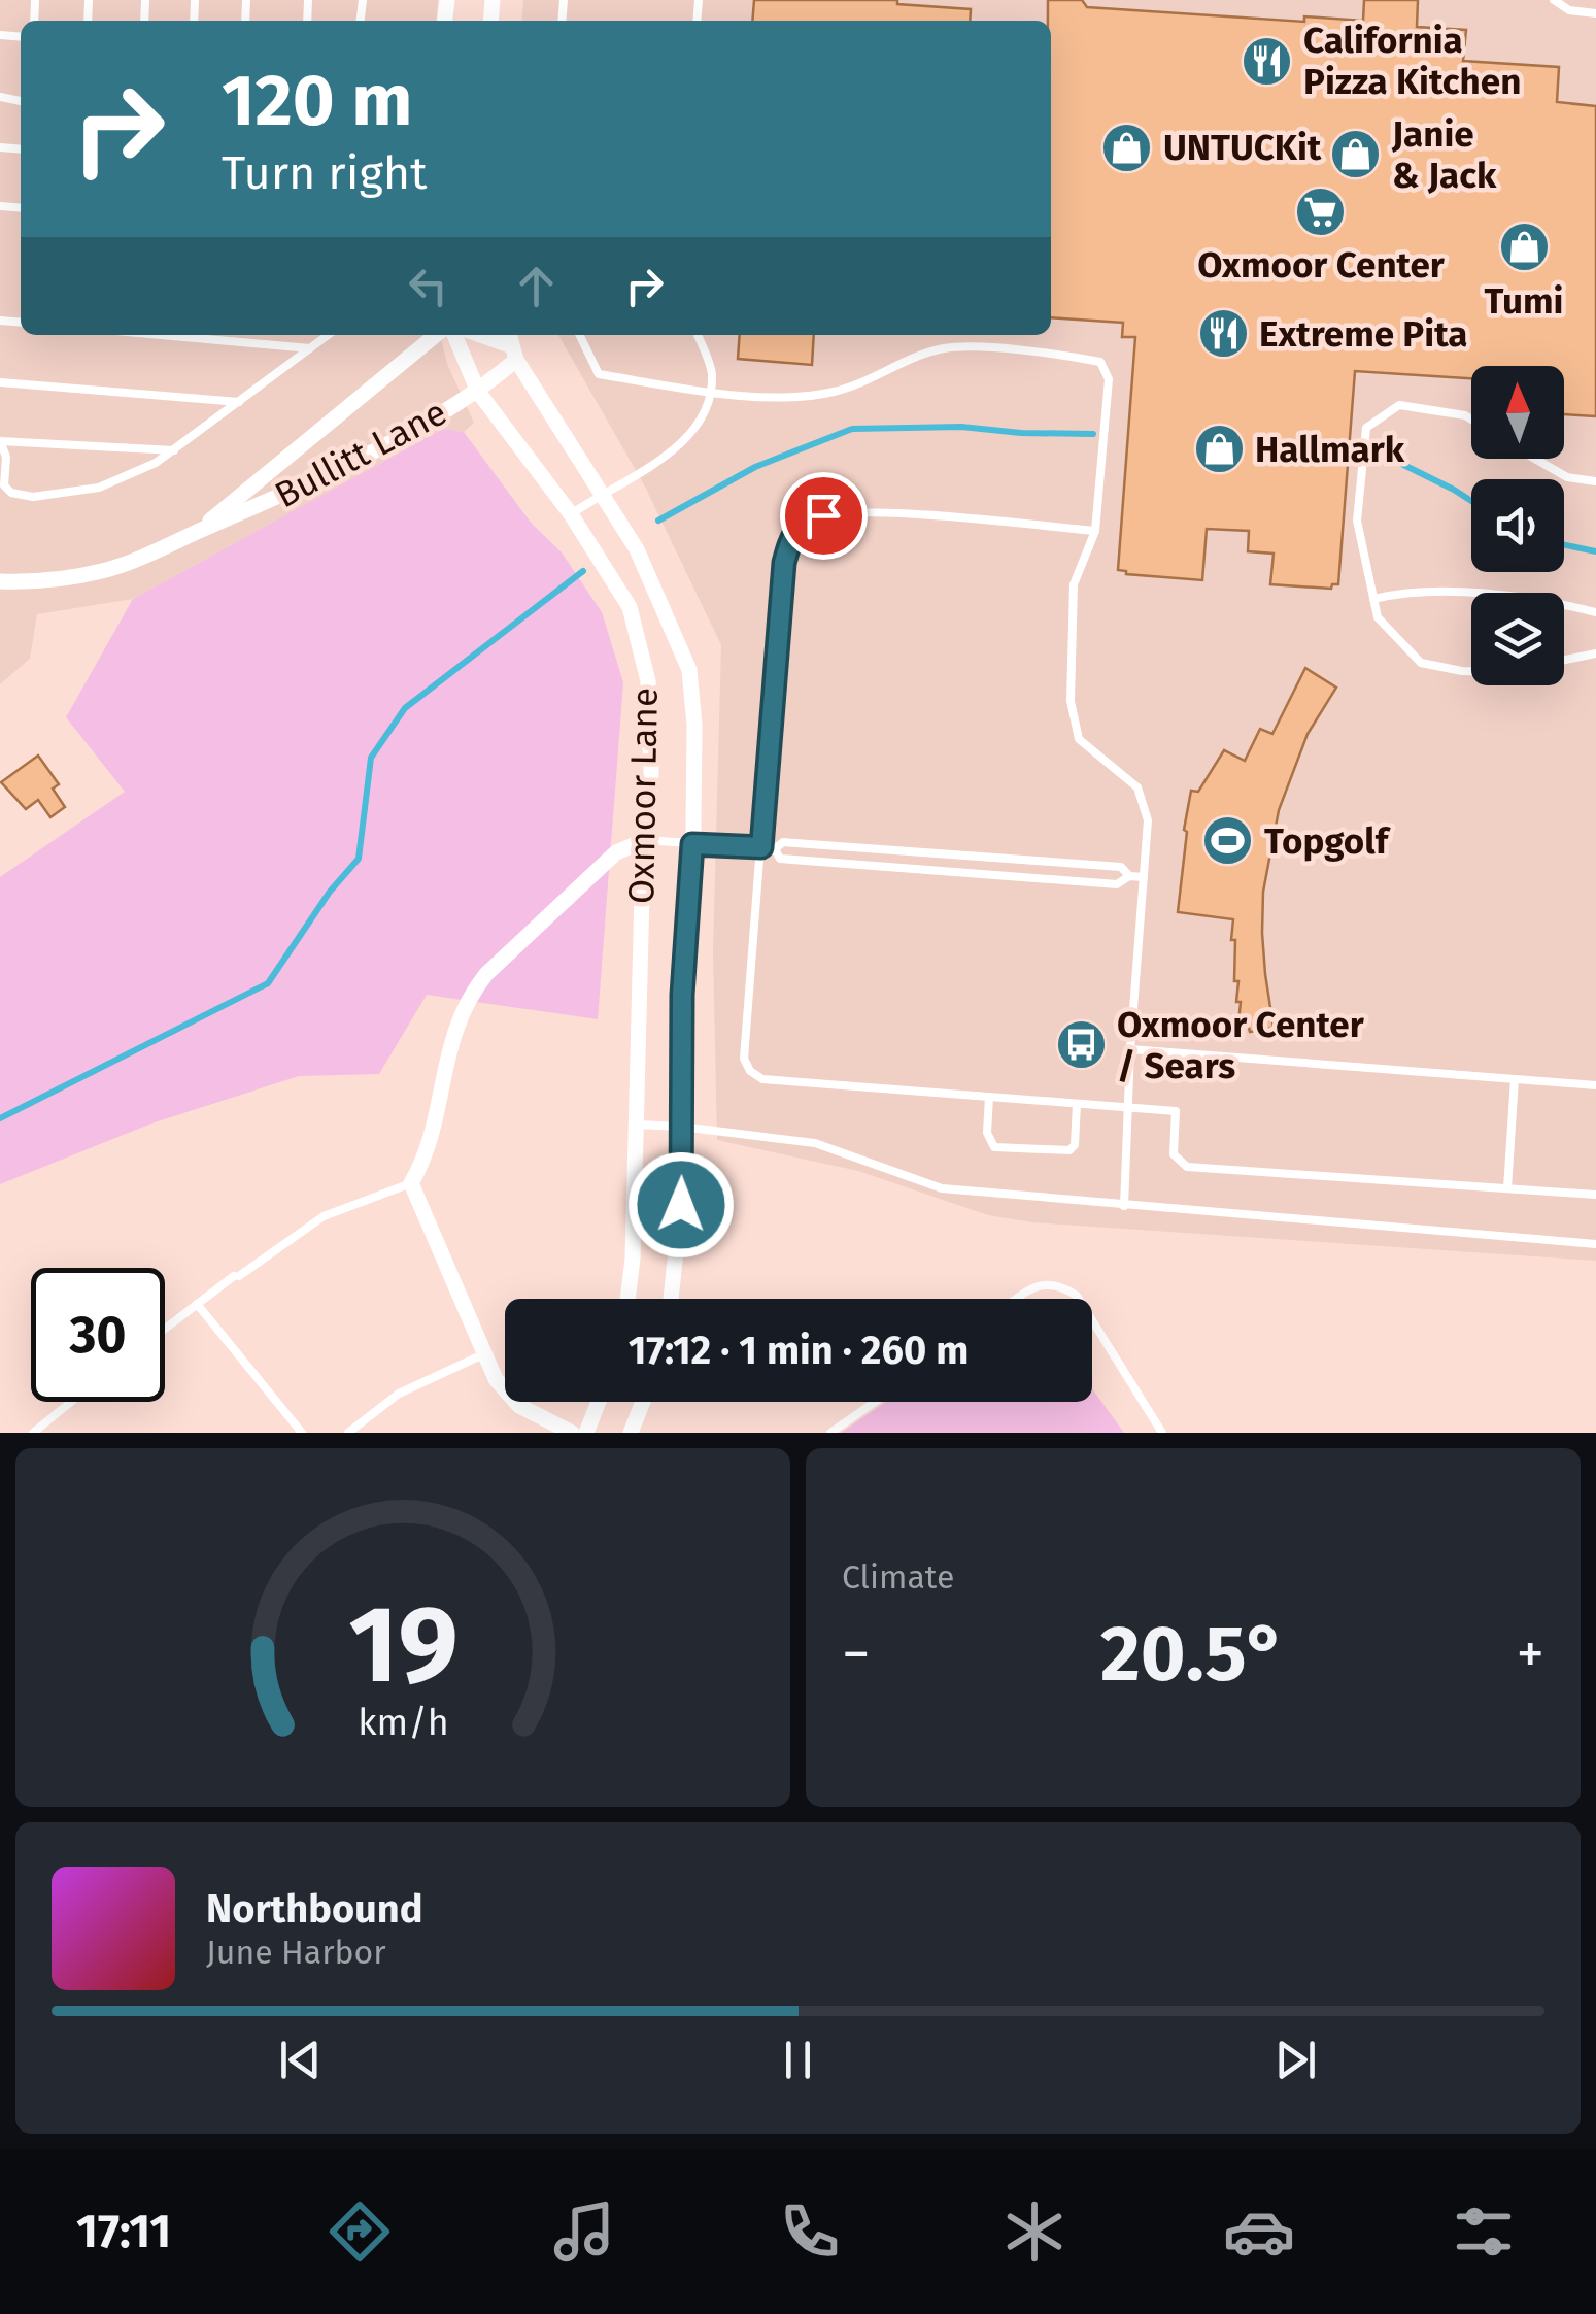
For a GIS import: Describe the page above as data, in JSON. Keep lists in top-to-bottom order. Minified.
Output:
{"streets":{"street":["Bullitt Lane","Oxmoor Lane"]},"crossings":[["Bullitt Lane","Oxmoor Lane"]],"places":{"restaurant":["California Pizza Kitchen","Extreme Pita"],"shop":["UNTUCKit","Janie & Jack","Tumi","Hallmark"],"supermarket":["Oxmoor Center"],"sports":["Topgolf"],"bus stop":["Oxmoor Center / Sears"]},"north":"top","page":{"turn":["120 m","Turn right"],"limit":"30","trip":"17:12 · 1 min · 260 m","tile":"Climate","heat":["−","20.5°","+"],"song":["Northbound","June Harbor"],"tabs":"17:11","gauge":["19","km/h"]}}
